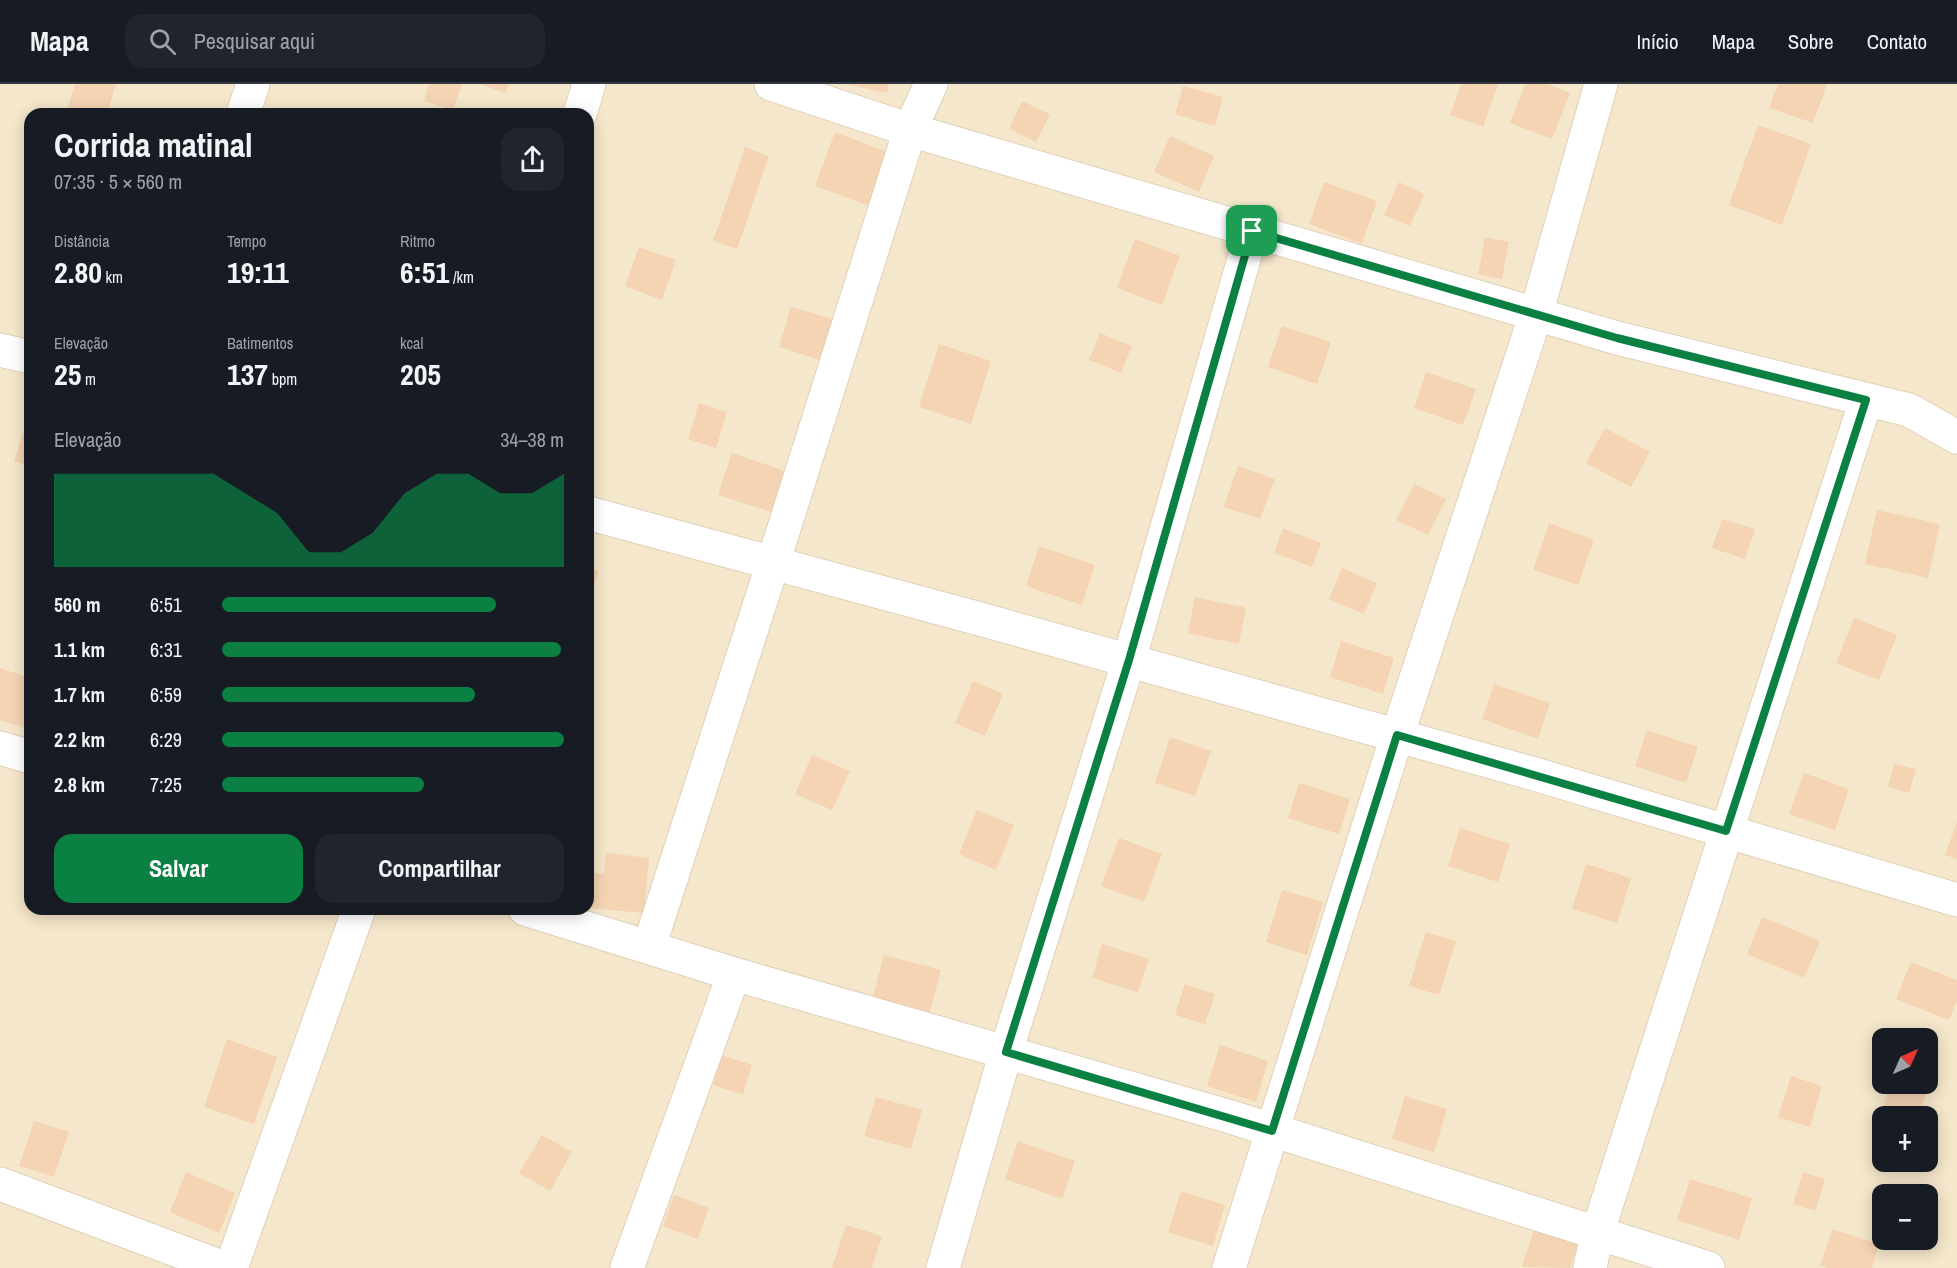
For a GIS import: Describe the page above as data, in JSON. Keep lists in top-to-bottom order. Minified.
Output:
{"north":"top right","page":{"header":"Mapa","search":"Pesquisar aqui","nav":["Início","Mapa","Sobre","Contato"],"heading":["Corrida matinal","07:35 · 5 × 560 m"],"stats":[["Distância","2.80 km"],["Tempo","19:11"],["Ritmo","6:51 /km"],["Elevação","25 m"],["Batimentos","137 bpm"],["kcal","205"]],"chart":["Elevação","34–38 m"],"list":[{"name":"560 m","note":"6:51"},{"name":"1.1 km","note":"6:31"},{"name":"1.7 km","note":"6:59"},{"name":"2.2 km","note":"6:29"},{"name":"2.8 km","note":"7:25"}],"buttons":["Salvar","Compartilhar"],"map_buttons":["+","−"]}}
